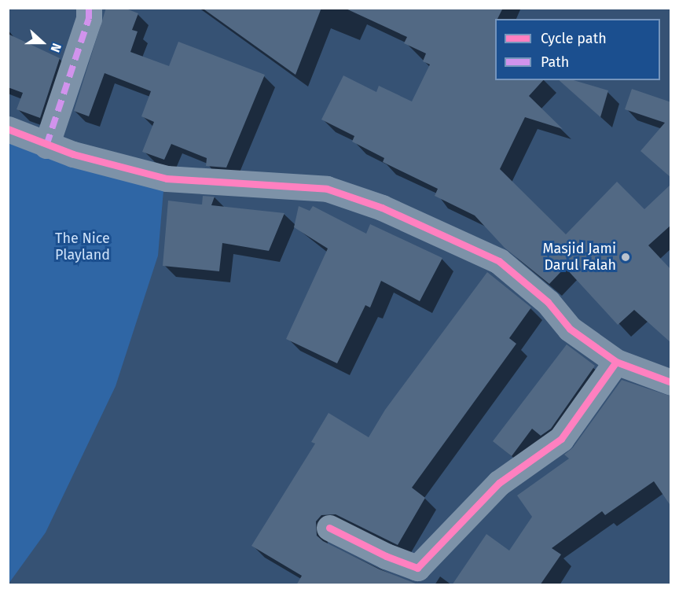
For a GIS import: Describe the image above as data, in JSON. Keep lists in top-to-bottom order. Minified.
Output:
{"parks":["The Nice Playland"],"places":["Masjid Jami Darul Falah"],"legend":["Cycle path","Path"],"north":"right"}
